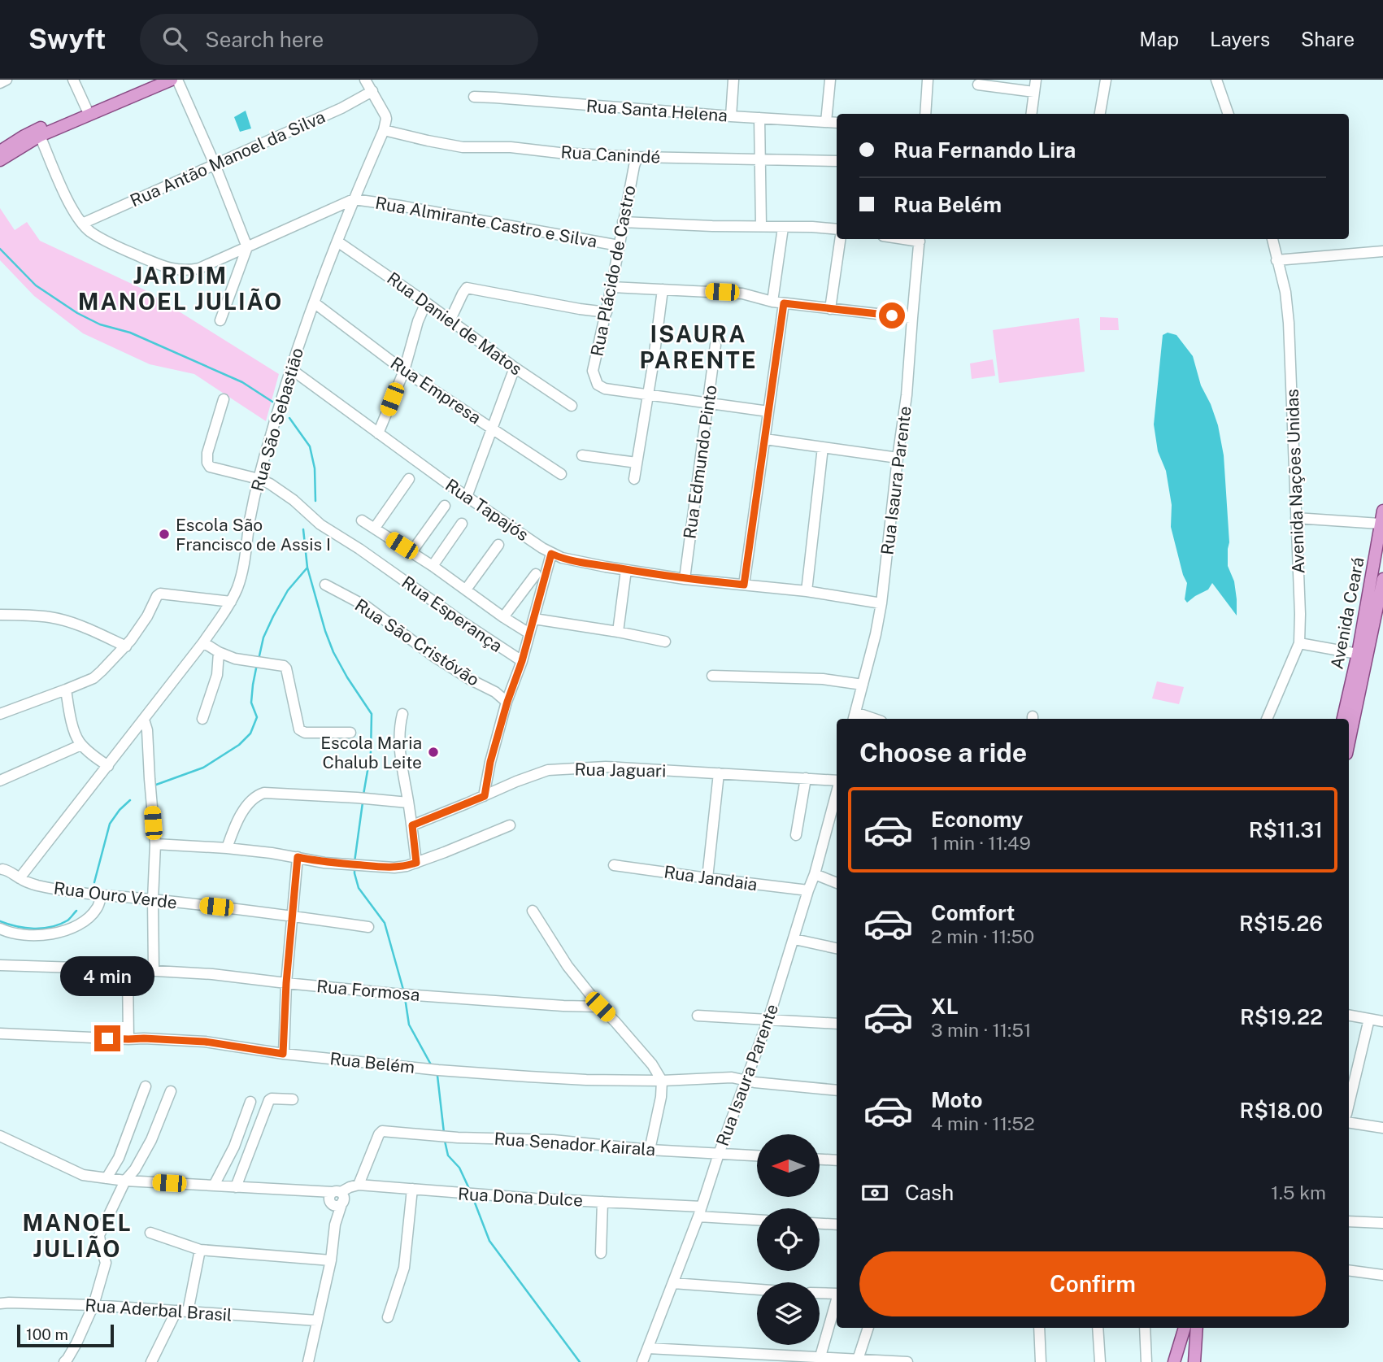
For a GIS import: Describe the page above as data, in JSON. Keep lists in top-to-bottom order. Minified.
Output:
{"streets":{"main road":["Avenida Ceará"],"street":["Rua Santa Helena","Rua Canindé","Rua Antão Manoel da Silva","Rua Almirante Castro e Silva","Rua Plácido de Castro","Rua Daniel de Matos","Rua Empresa","Rua São Sebastião","Rua Edmundo Pinto","Rua Isaura Parente","Avenida Nações Unidas","Rua Tapajós","Rua Esperança","Rua São Cristóvão","Rua Jaguari","Rua Jandaia","Rua Ouro Verde","Rua Formosa","Rua Belém","Rua Senador Kairala","Rua Dona Dulce","Rua Aderbal Brasil"]},"crossings":[["Rua Canindé","Rua Plácido de Castro"],["Rua Canindé","Rua São Sebastião"],["Rua Almirante Castro e Silva","Rua Plácido de Castro"],["Rua Almirante Castro e Silva","Rua São Sebastião"],["Rua Daniel de Matos","Rua São Sebastião"],["Rua Empresa","Rua São Sebastião"],["Rua São Sebastião","Rua Tapajós"],["Rua São Sebastião","Rua Esperança"],["Rua São Sebastião","Rua Ouro Verde"],["Rua Edmundo Pinto","Rua Tapajós"],["Rua Isaura Parente","Rua Tapajós"],["Rua Isaura Parente","Rua Jandaia"],["Rua Isaura Parente","Rua Belém"],["Rua Isaura Parente","Rua Senador Kairala"],["Rua Isaura Parente","Rua Dona Dulce"],["Rua Senador Kairala","Rua Dona Dulce"]],"districts":["JARDIM MANOEL JULIÃO","ISAURA PARENTE","MANOEL JULIÃO"],"places":["Escola São Francisco de Assis I","Escola Maria Chalub Leite"],"scale_bar":"100 m","north":"left","page":{"header":"Swyft","search":"Search here","nav":["Map","Layers","Share"],"banner":["Rua Fernando Lira","Rua Belém"],"heading":"Choose a ride","list":[{"name":"Economy","note":"1 min · 11:49","value":"R$11.31"},{"name":"Comfort","note":"2 min · 11:50","value":"R$15.26"},{"name":"XL","note":"3 min · 11:51","value":"R$19.22"},{"name":"Moto","note":"4 min · 11:52","value":"R$18.00"}],"bubble":"4 min","pay":["Cash","1.5 km"],"buttons":"Confirm","scale":"100 m"}}
